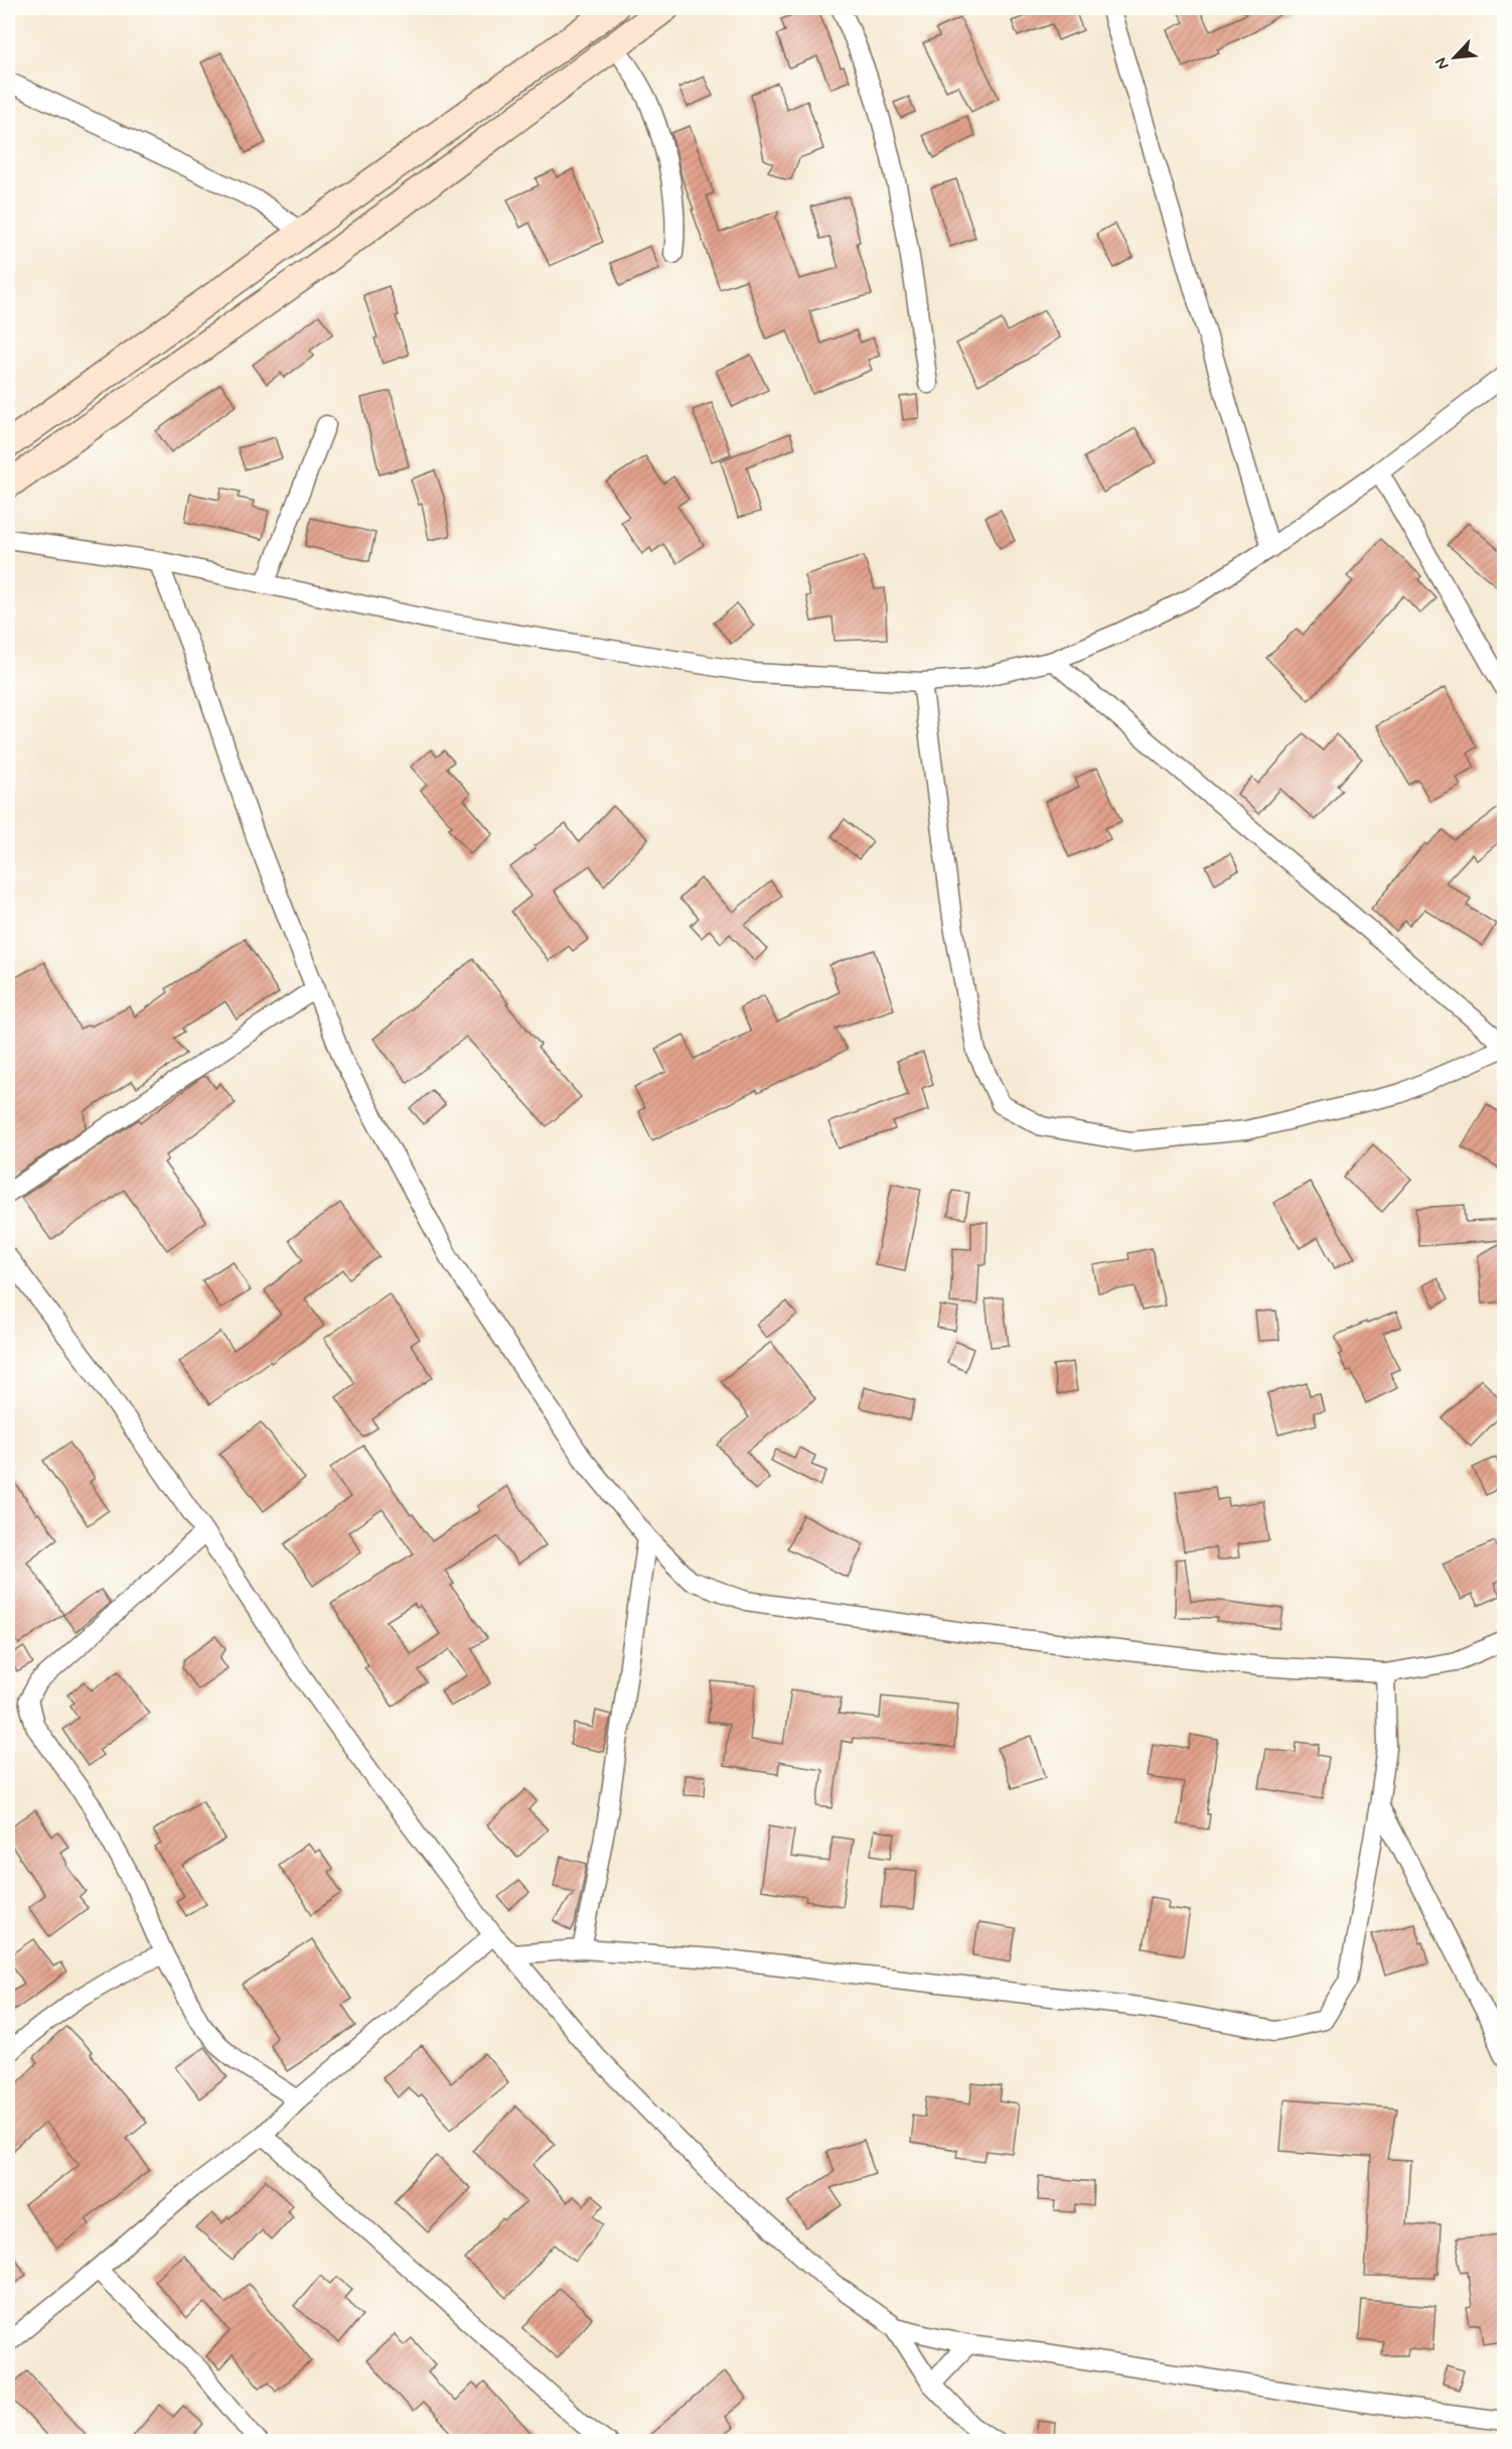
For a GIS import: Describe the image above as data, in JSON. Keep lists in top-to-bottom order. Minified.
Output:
{"north":"bottom left"}
